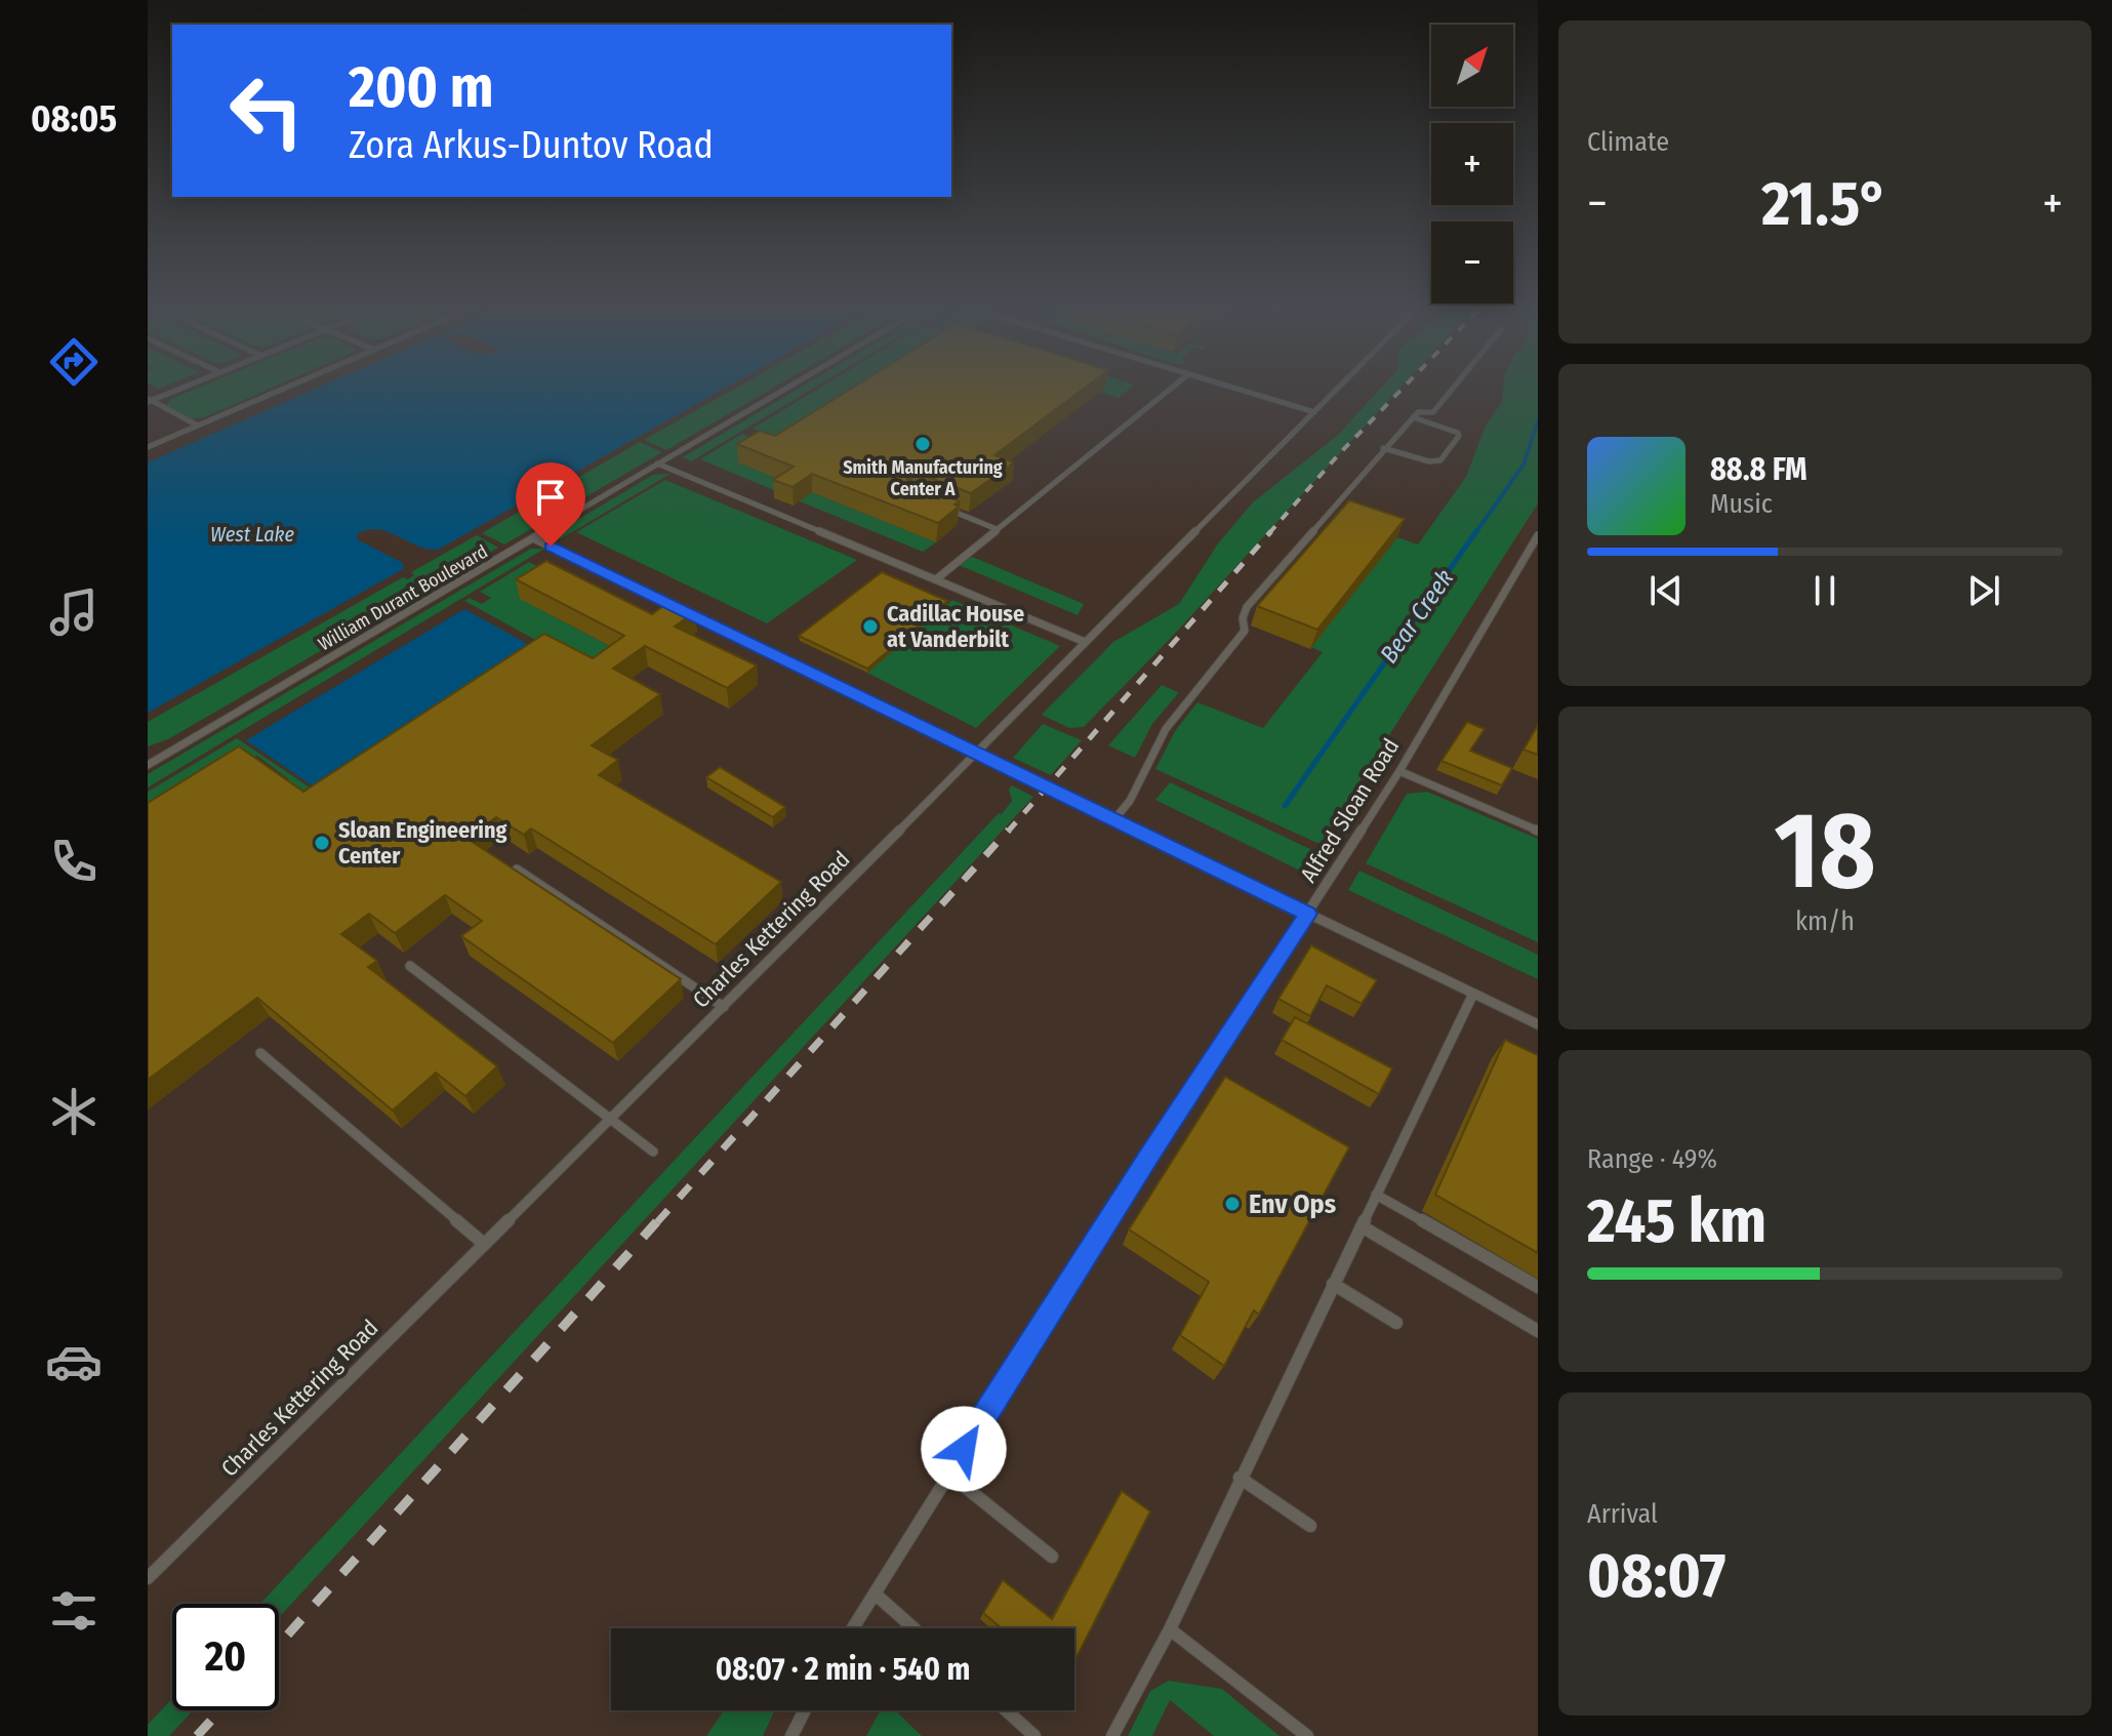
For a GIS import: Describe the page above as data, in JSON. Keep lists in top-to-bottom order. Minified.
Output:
{"streets":{"lane":["William Durant Boulevard","Alfred Sloan Road","Charles Kettering Road"]},"water":["West Lake","Bear Creek"],"places":["Smith Manufacturing Center A","Cadillac House at Vanderbilt","Sloan Engineering Center","Env Ops"],"north":"top right","page":{"tabs":"08:05","tile":["Climate",["18","km/h"],["Range · 49%","245 km"],["Arrival","08:07"]],"map_buttons":["+","−"],"turn":["200 m","Zora Arkus-Duntov Road"],"heat":["−","21.5°","+"],"song":["88.8 FM","Music"],"limit":"20","trip":"08:07 · 2 min · 540 m"}}
